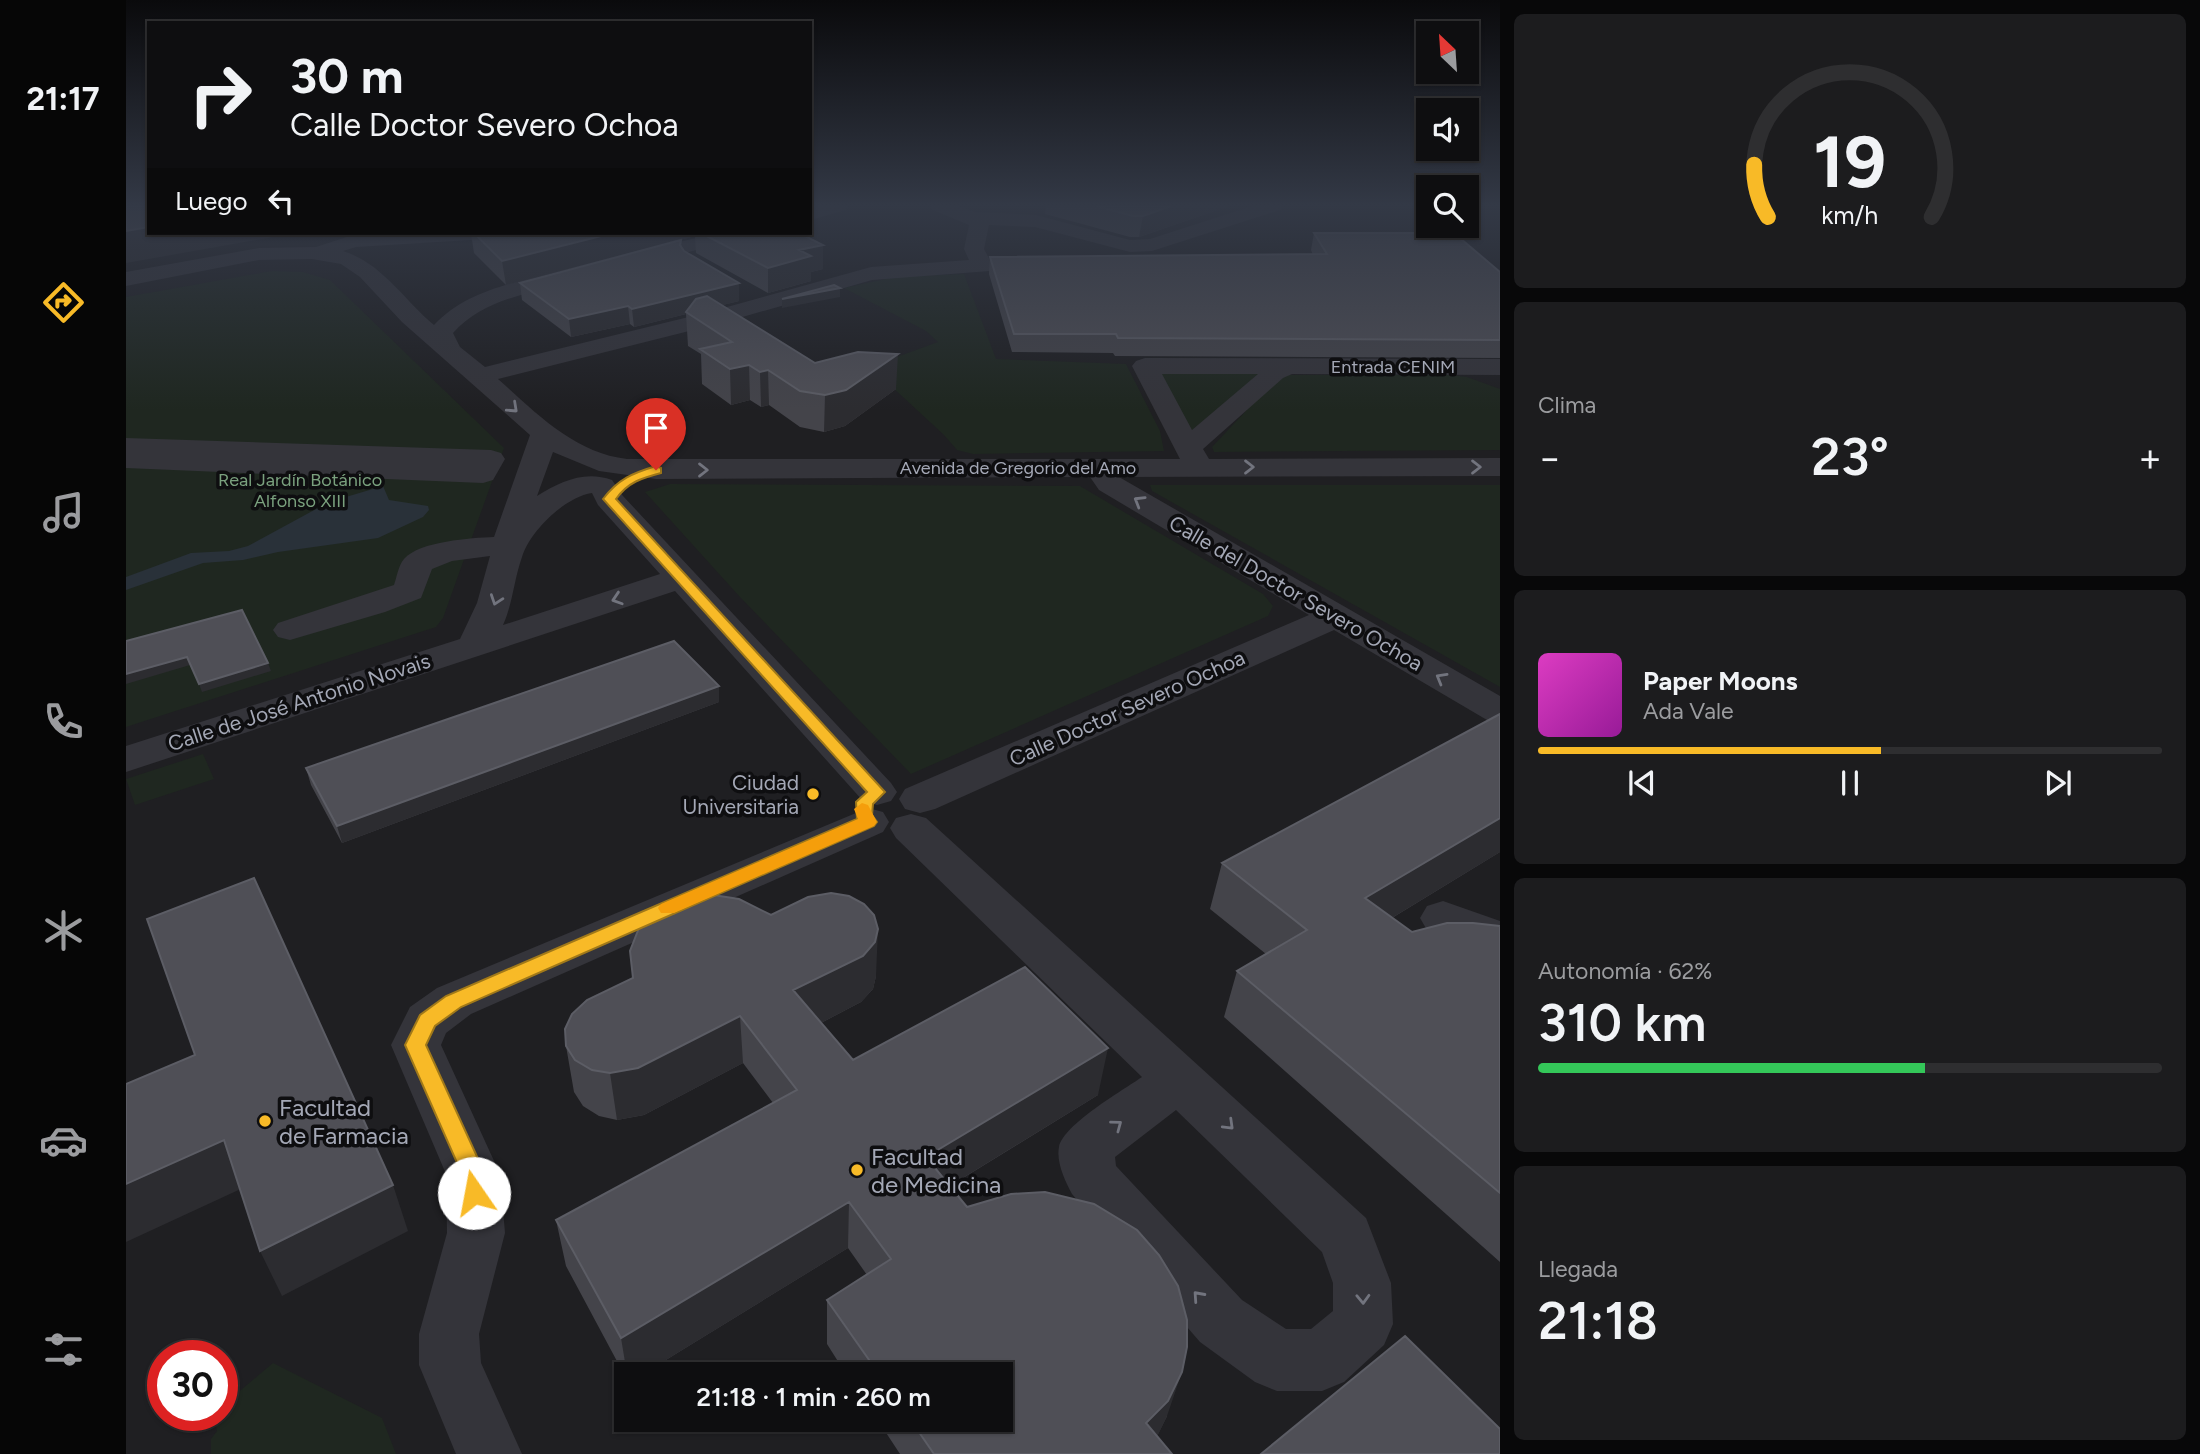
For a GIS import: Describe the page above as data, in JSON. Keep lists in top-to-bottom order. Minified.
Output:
{"streets":{"street":["Entrada CENIM","Avenida de Gregorio del Amo","Calle del Doctor Severo Ochoa","Calle de José Antonio Novais","Calle Doctor Severo Ochoa"]},"crossings":[["Entrada CENIM","Avenida de Gregorio del Amo"],["Avenida de Gregorio del Amo","Calle del Doctor Severo Ochoa"],["Calle del Doctor Severo Ochoa","Calle Doctor Severo Ochoa"]],"one_way":["Calle del Doctor Severo Ochoa"],"parks":["Real Jardín Botánico Alfonso XIII"],"places":["Ciudad Universitaria","Facultad de Farmacia","Facultad de Medicina"],"north":"top left","page":{"tabs":"21:17","turn":["30 m","Calle Doctor Severo Ochoa"],"then":"Luego","tile":["Clima",["Autonomía · 62%","310 km"],["Llegada","21:18"]],"heat":["−","23°","+"],"song":["Paper Moons","Ada Vale"],"limit":"30","trip":"21:18 · 1 min · 260 m","gauge":["19","km/h"]}}
